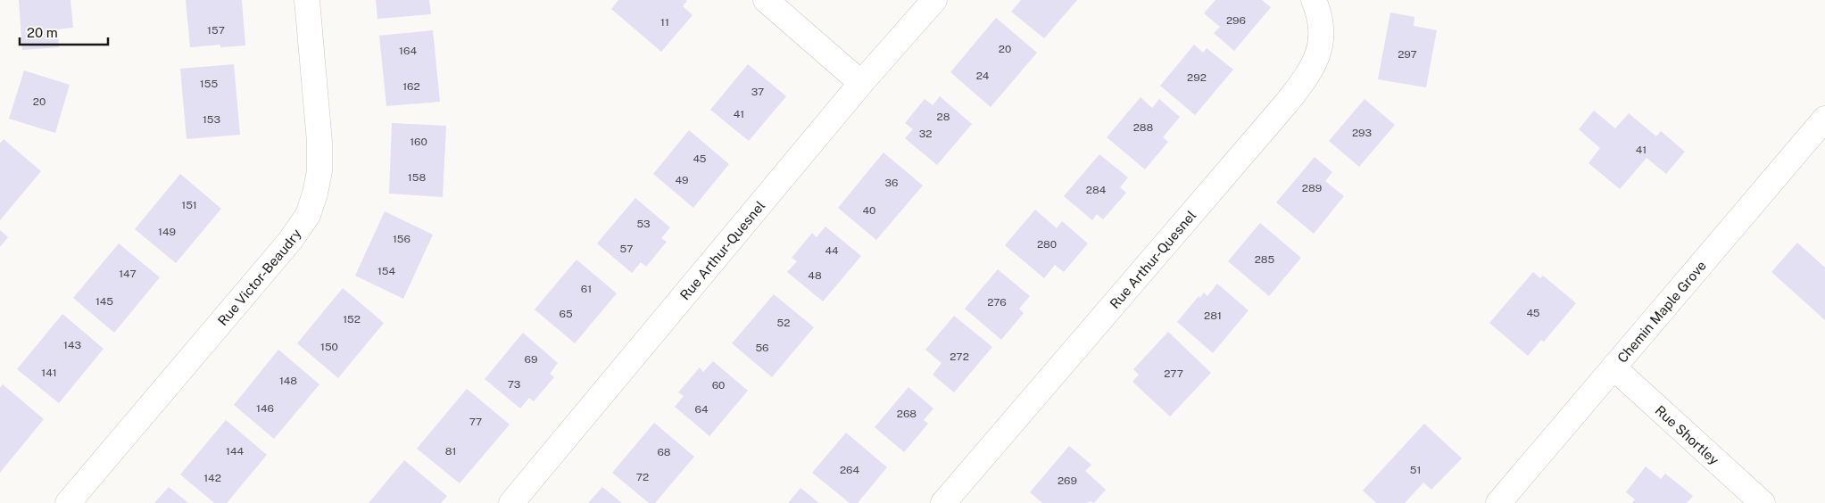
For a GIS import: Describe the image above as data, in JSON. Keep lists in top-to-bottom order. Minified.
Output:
{"streets":{"street":["Rue Arthur-Quesnel","Rue Victor-Beaudry","Chemin Maple Grove","Rue Shortley"]},"crossings":[["Chemin Maple Grove","Rue Shortley"]],"house_numbers":["296","11","157","20","164","297","24","292","155","162","37","20","41","28","153","288","293","32","160","41","45","158","49","36","289","284","151","40","53","149","156","280","57","44","285","154","147","48","61","145","276","45","65","281","152","52","143","150","56","272","69","141","277","148","73","60","146","64","268","77","144","81","68","264","51","72","142","269"],"scale_bar":"20 m"}
